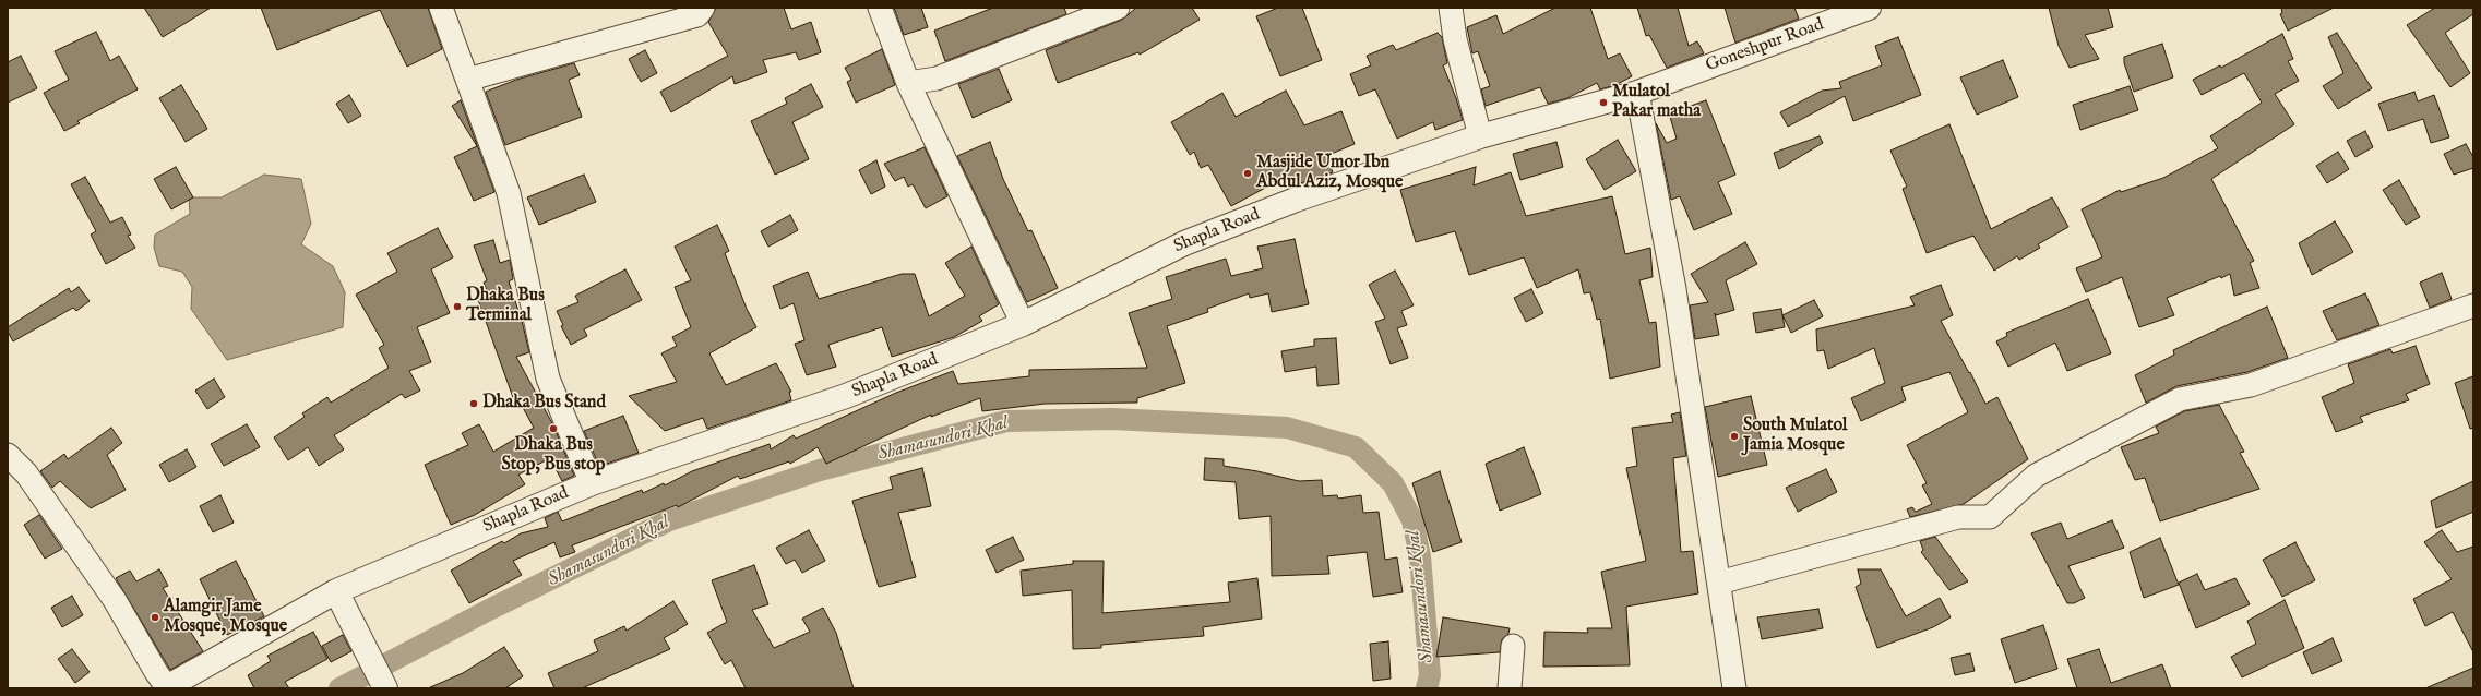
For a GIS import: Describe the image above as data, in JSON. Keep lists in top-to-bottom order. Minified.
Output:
{"streets":{"street":["Goneshpur Road","Shapla Road"]},"crossings":[["Goneshpur Road","Shapla Road"]],"water":["Shamasundori Khal"],"places":["Mulatol Pakar matha","Masjide Umor Ibn Abdul Aziz, Mosque","Dhaka Bus Terminal","Dhaka Bus Stand","Dhaka Bus Stop, Bus stop","South Mulatol Jamia Mosque","Alamgir Jame Mosque, Mosque"]}
